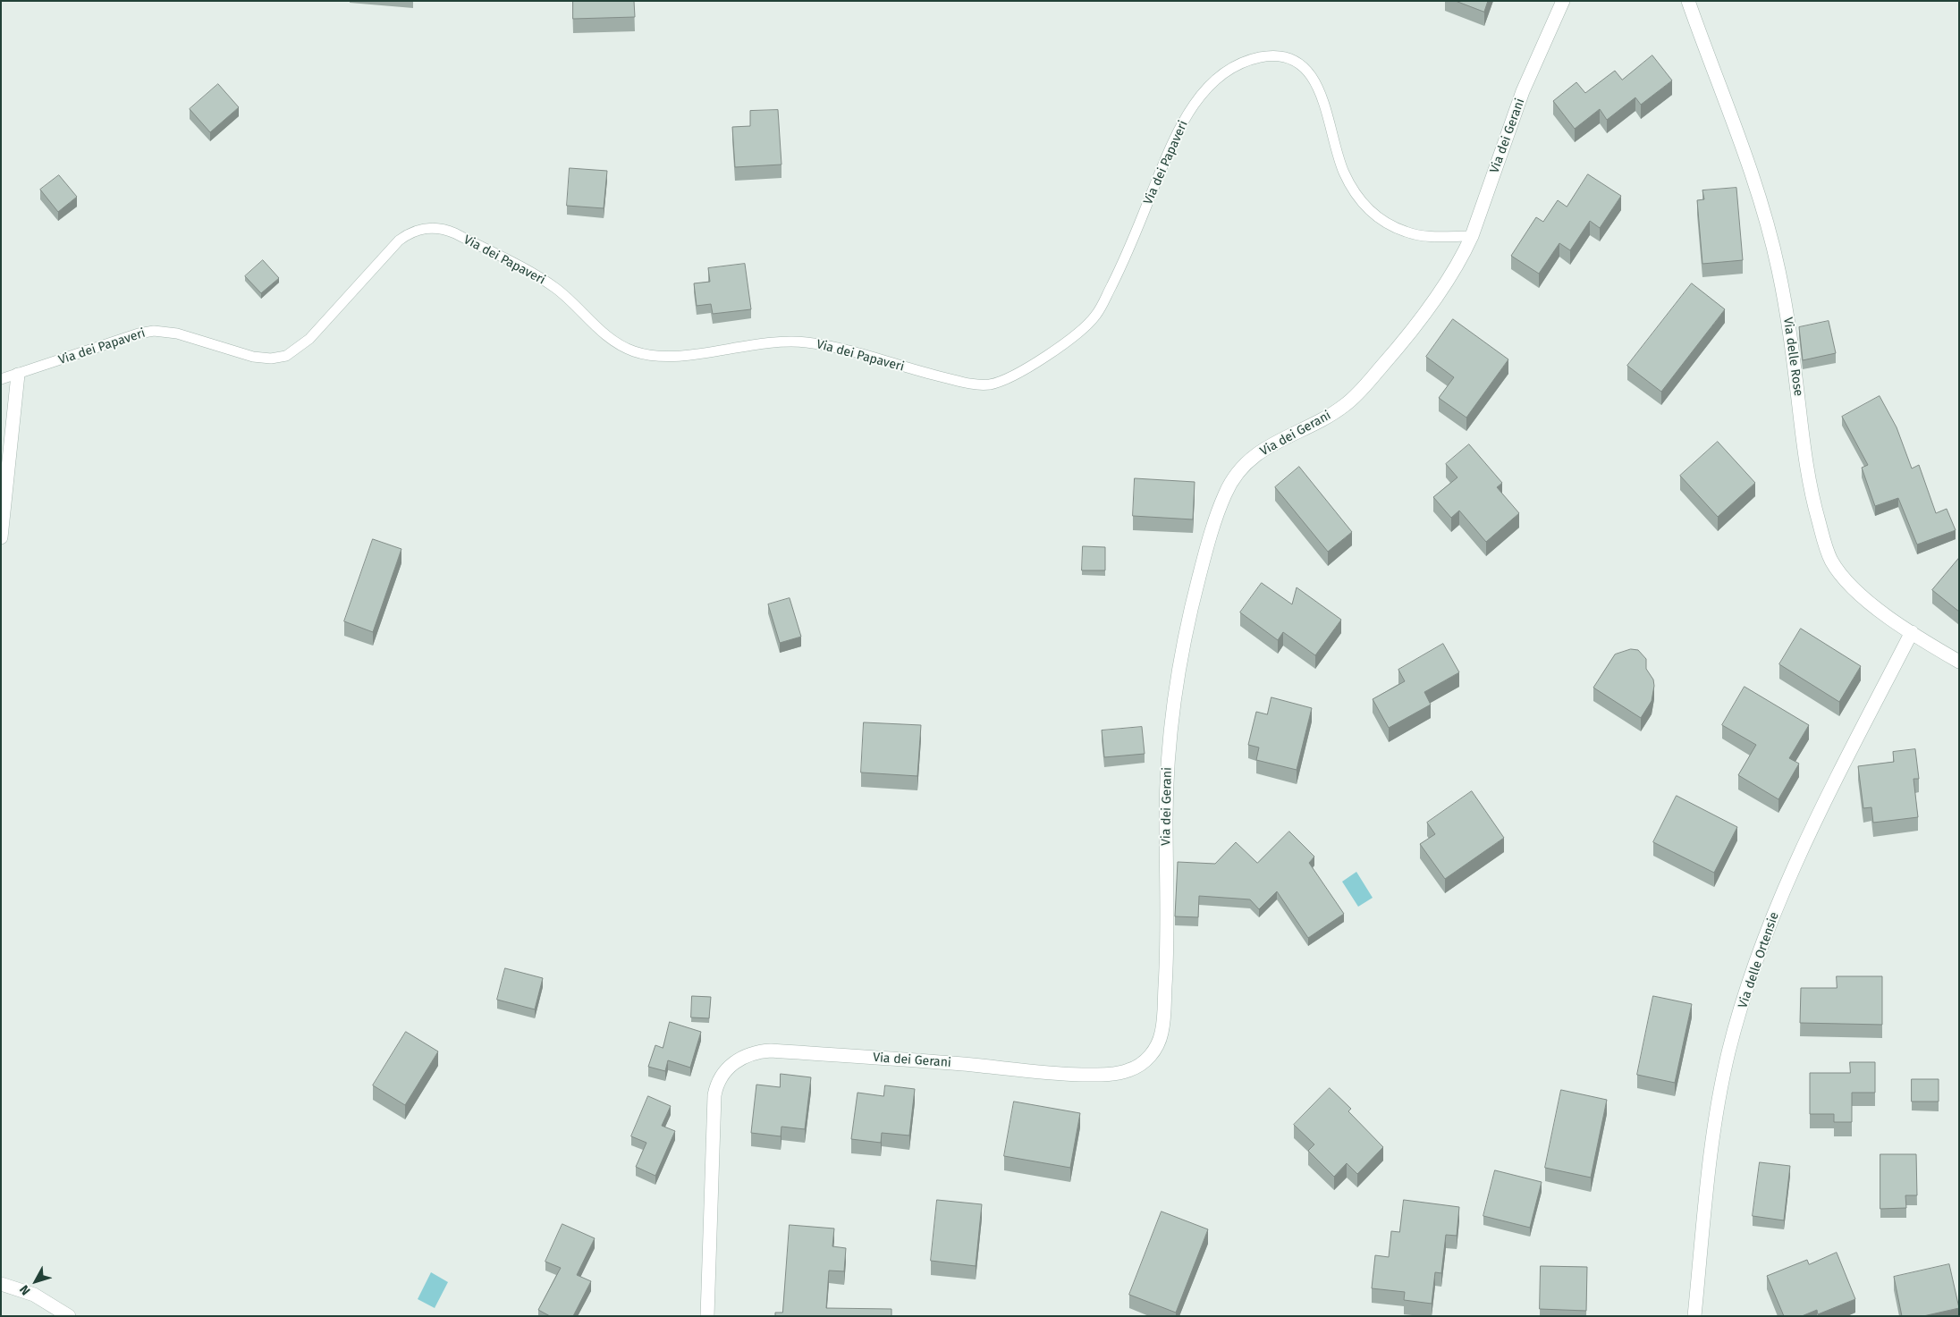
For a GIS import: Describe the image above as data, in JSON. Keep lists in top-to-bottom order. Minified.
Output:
{"streets":{"street":["Via dei Gerani","Via delle Rose","Via delle Ortensie"],"lane":["Via dei Papaveri"]},"crossings":[["Via dei Gerani","Via dei Papaveri"],["Via delle Rose","Via delle Ortensie"]],"north":"bottom left"}
